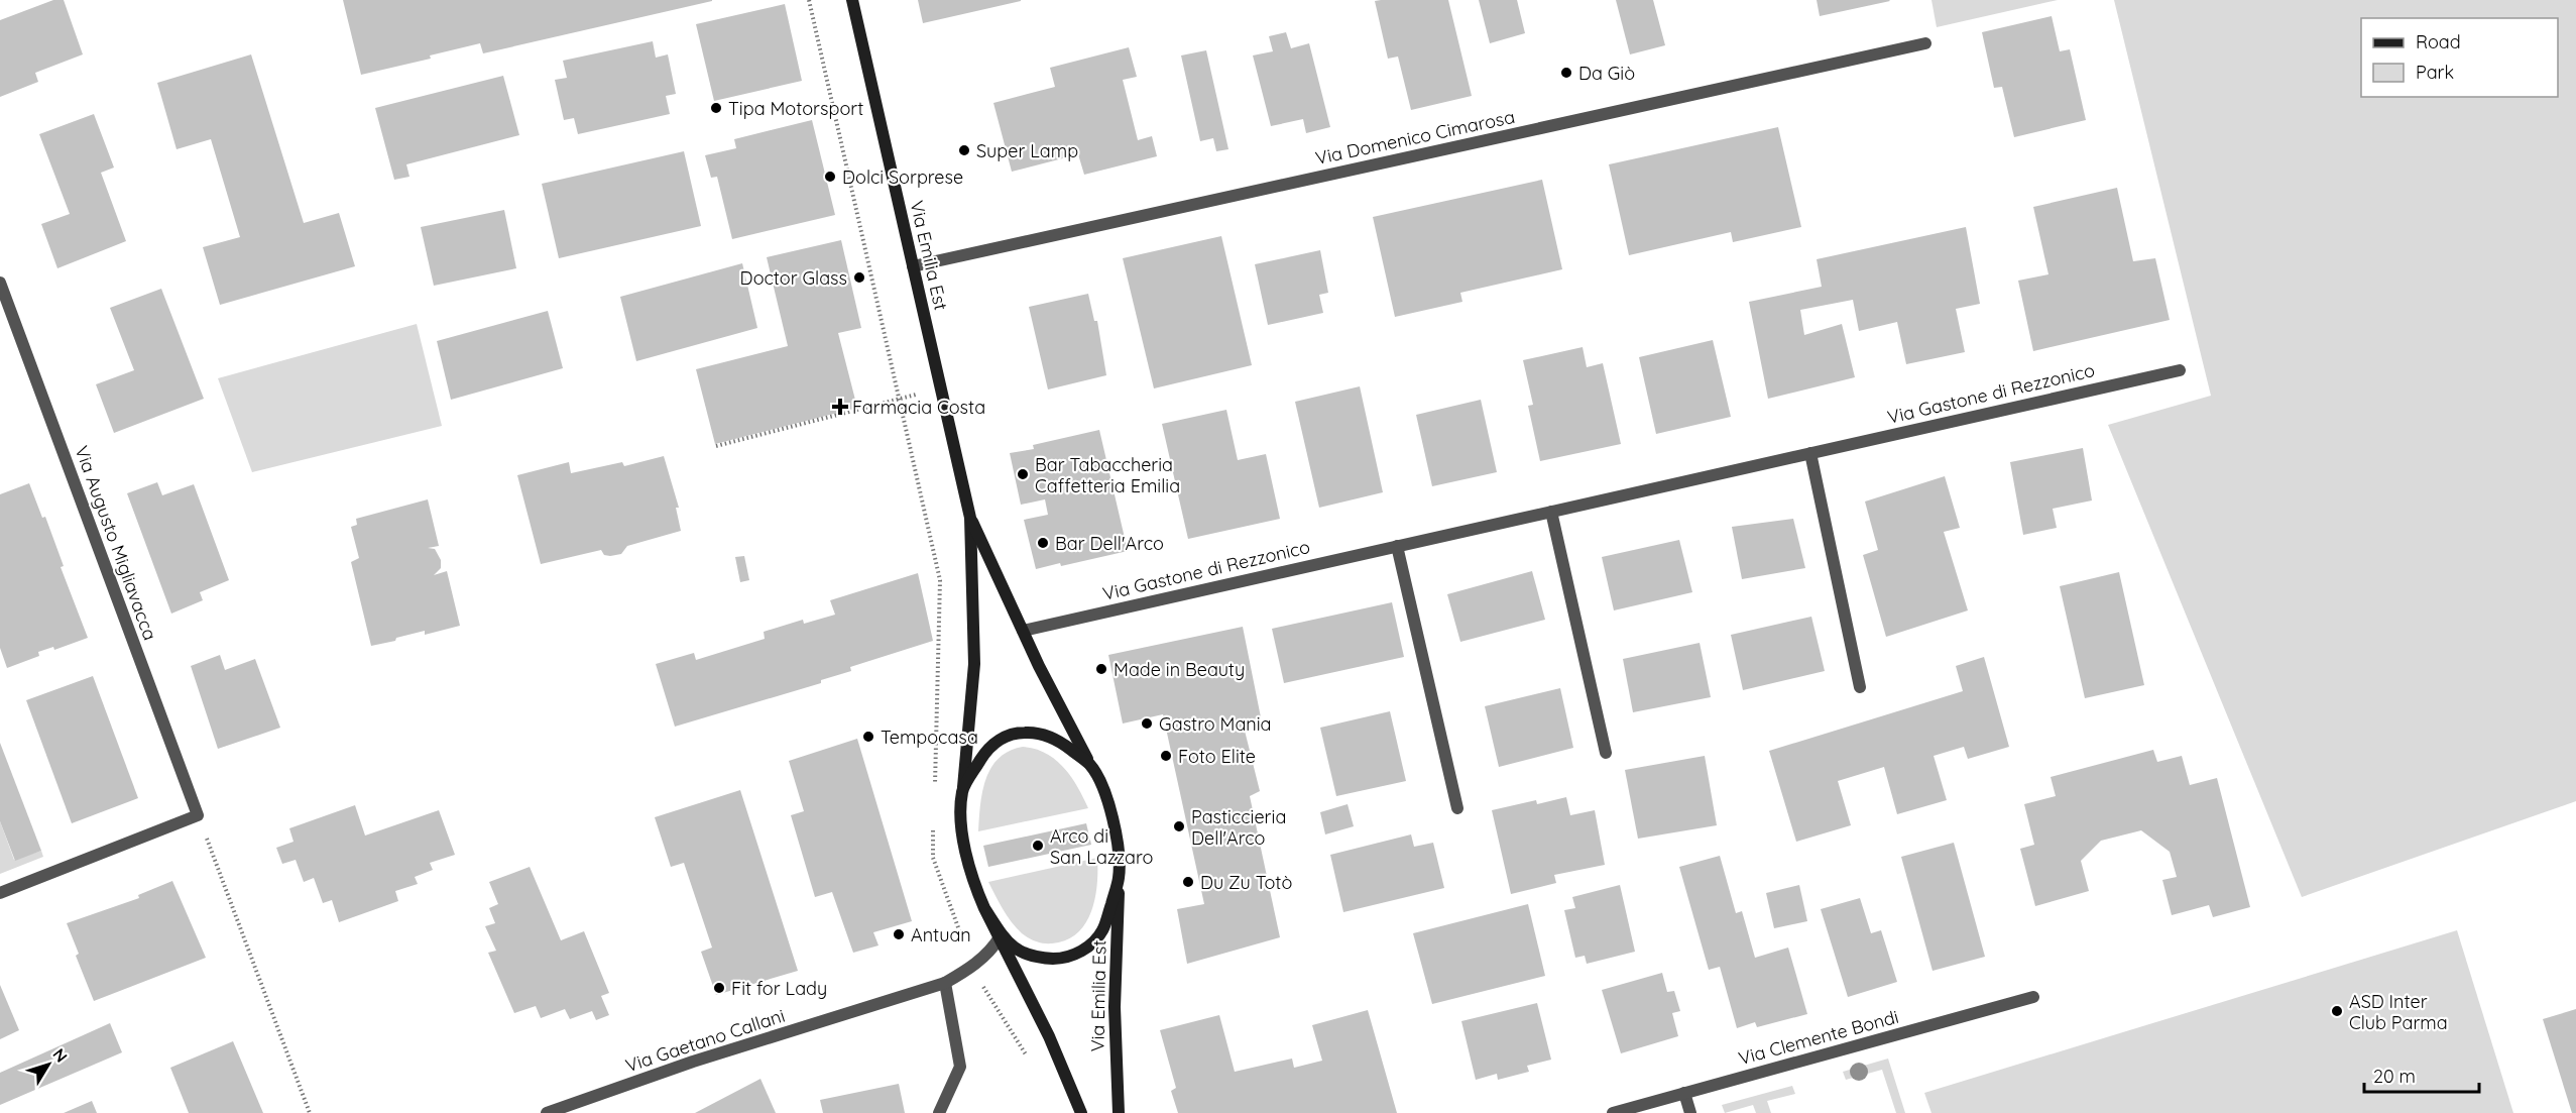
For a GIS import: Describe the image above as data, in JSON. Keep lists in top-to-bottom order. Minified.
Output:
{"streets":{"main road":["Via Emilia Est"],"street":["Via Domenico Cimarosa","Via Gastone di Rezzonico","Via Augusto Migliavacca","Via Clemente Bondi","Via Gaetano Callani"]},"crossings":[["Via Domenico Cimarosa","Via Emilia Est"],["Via Emilia Est","Via Gastone di Rezzonico"],["Via Emilia Est","Via Gaetano Callani"]],"places":{"other":["Da Giò","Tipa Motorsport","Super Lamp","Dolci Sorprese","Doctor Glass","Bar Tabaccheria Caffetteria Emilia","Bar Dell'Arco","Made in Beauty","Gastro Mania","Tempocasa","Foto Elite","Pasticcieria Dell'Arco","Arco di San Lazzaro","Du Zu Totò","Antuan","Fit for Lady","ASD Inter Club Parma"],"health":["Farmacia Costa"]},"legend":["Road","Park"],"scale_bar":"20 m","north":"top right"}
